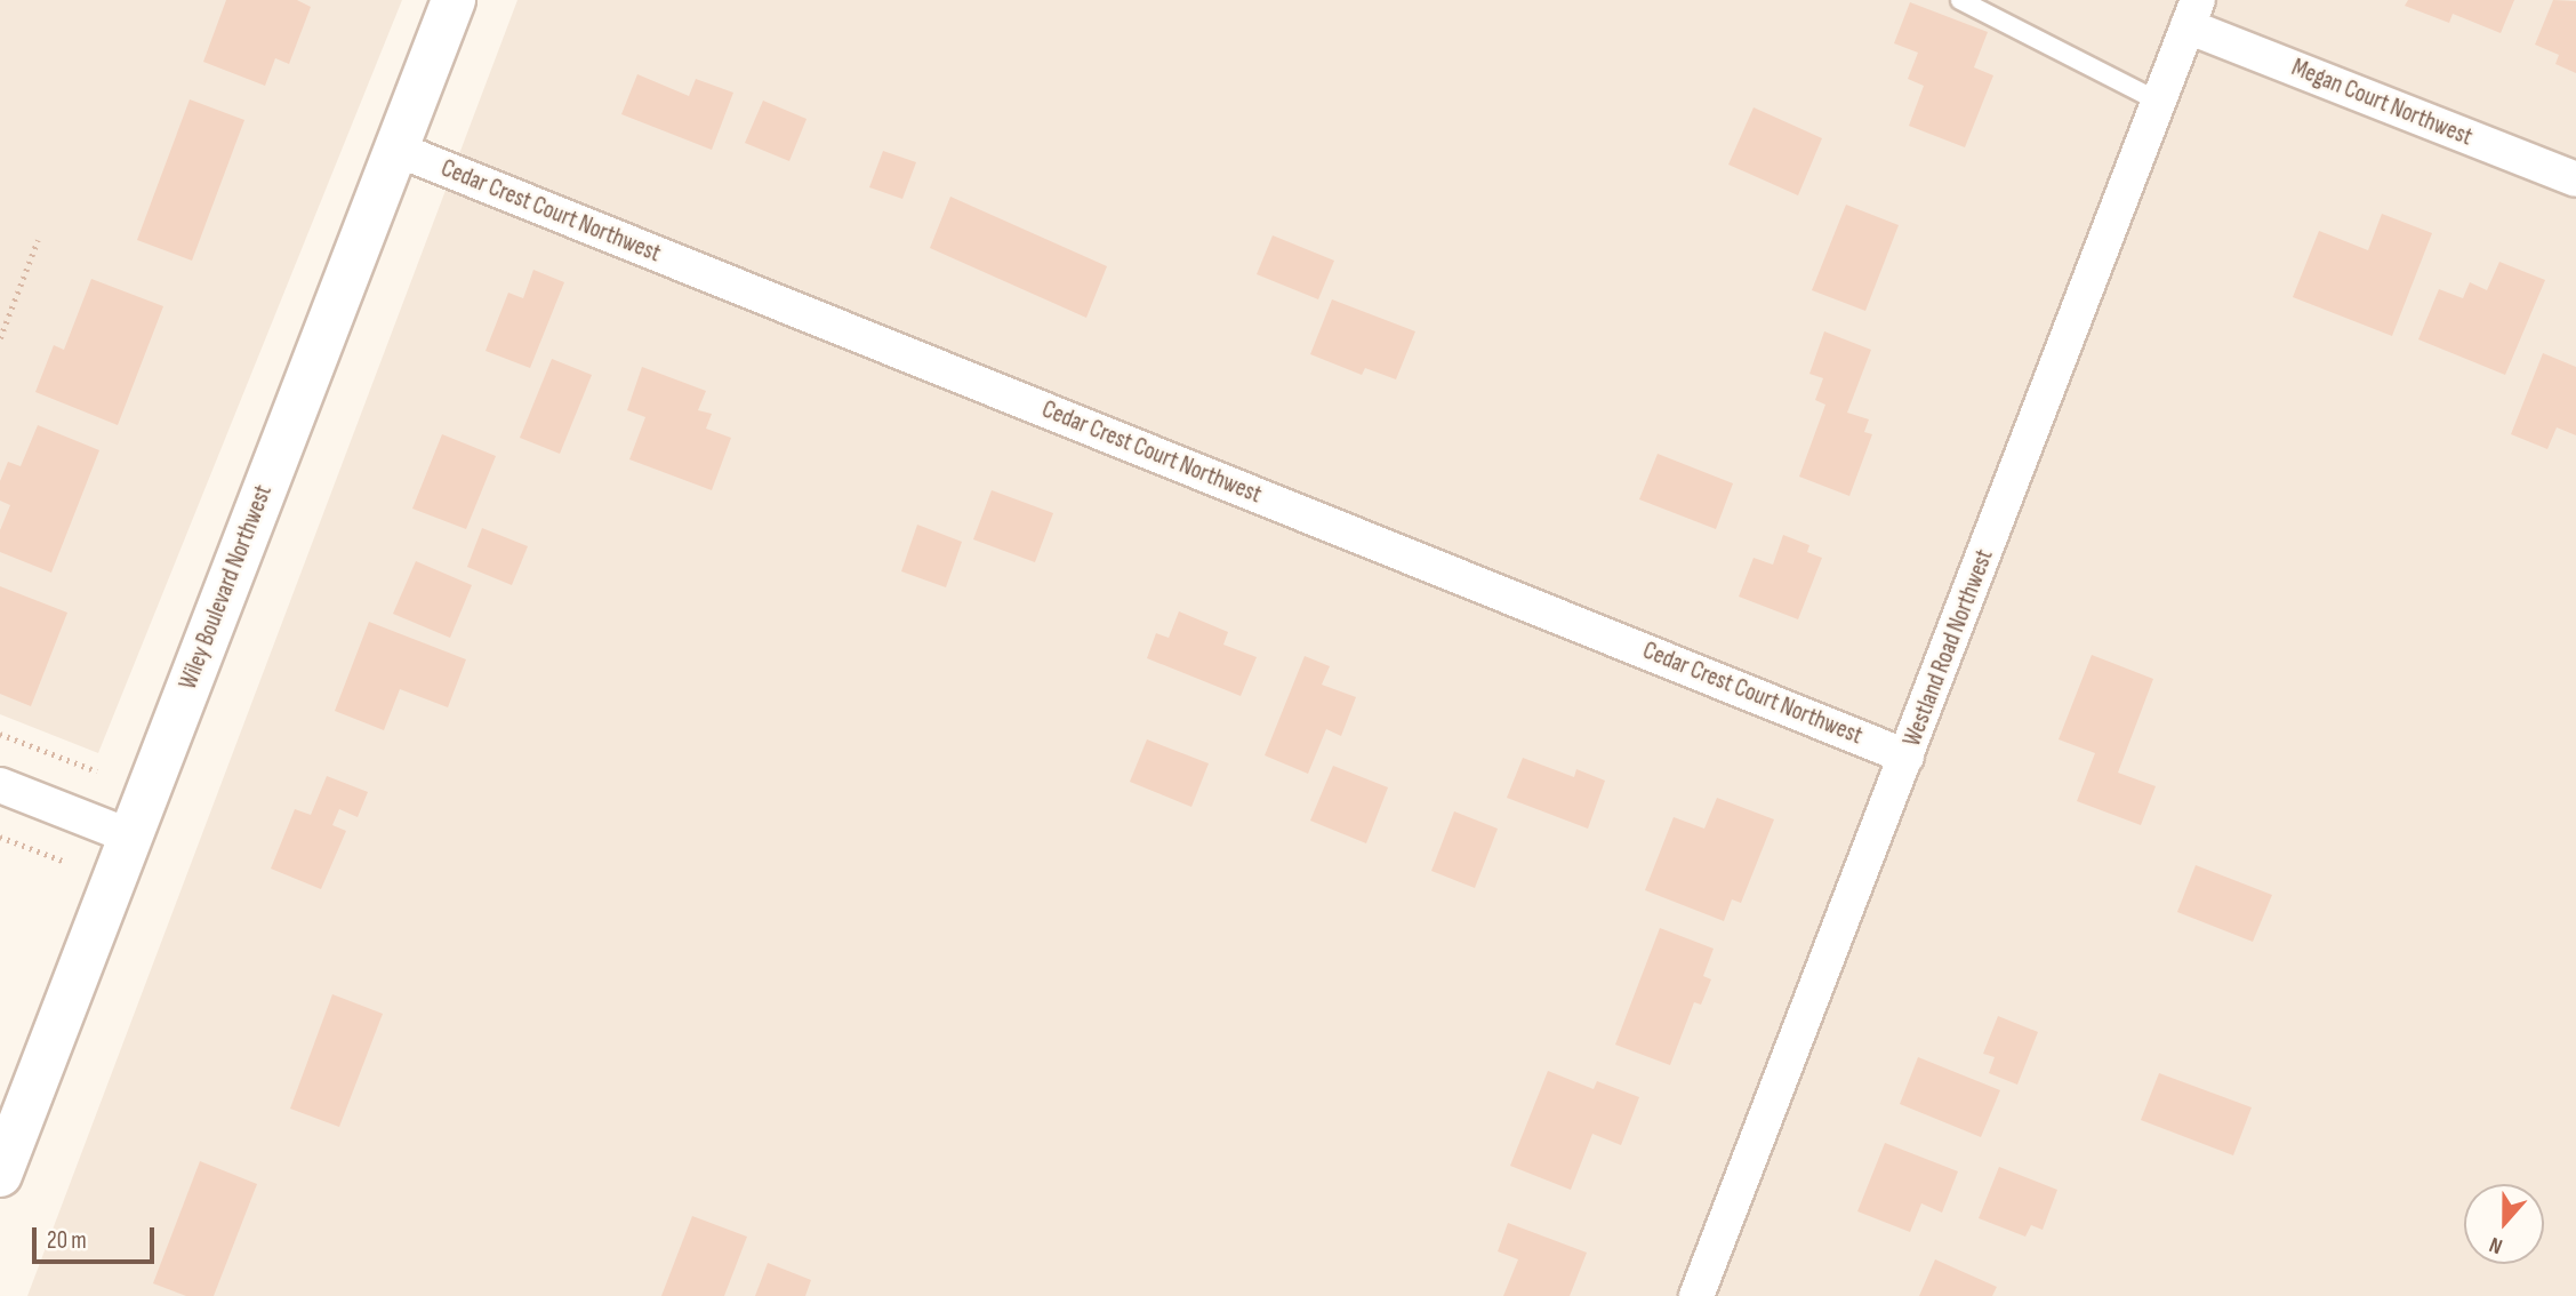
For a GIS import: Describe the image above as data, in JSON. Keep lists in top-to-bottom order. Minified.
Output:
{"streets":{"street":["Megan Court Northwest","Cedar Crest Court Northwest","Wiley Boulevard Northwest","Westland Road Northwest"]},"crossings":[["Megan Court Northwest","Westland Road Northwest"],["Cedar Crest Court Northwest","Wiley Boulevard Northwest"],["Cedar Crest Court Northwest","Westland Road Northwest"]],"scale_bar":"20 m","north":"bottom"}
